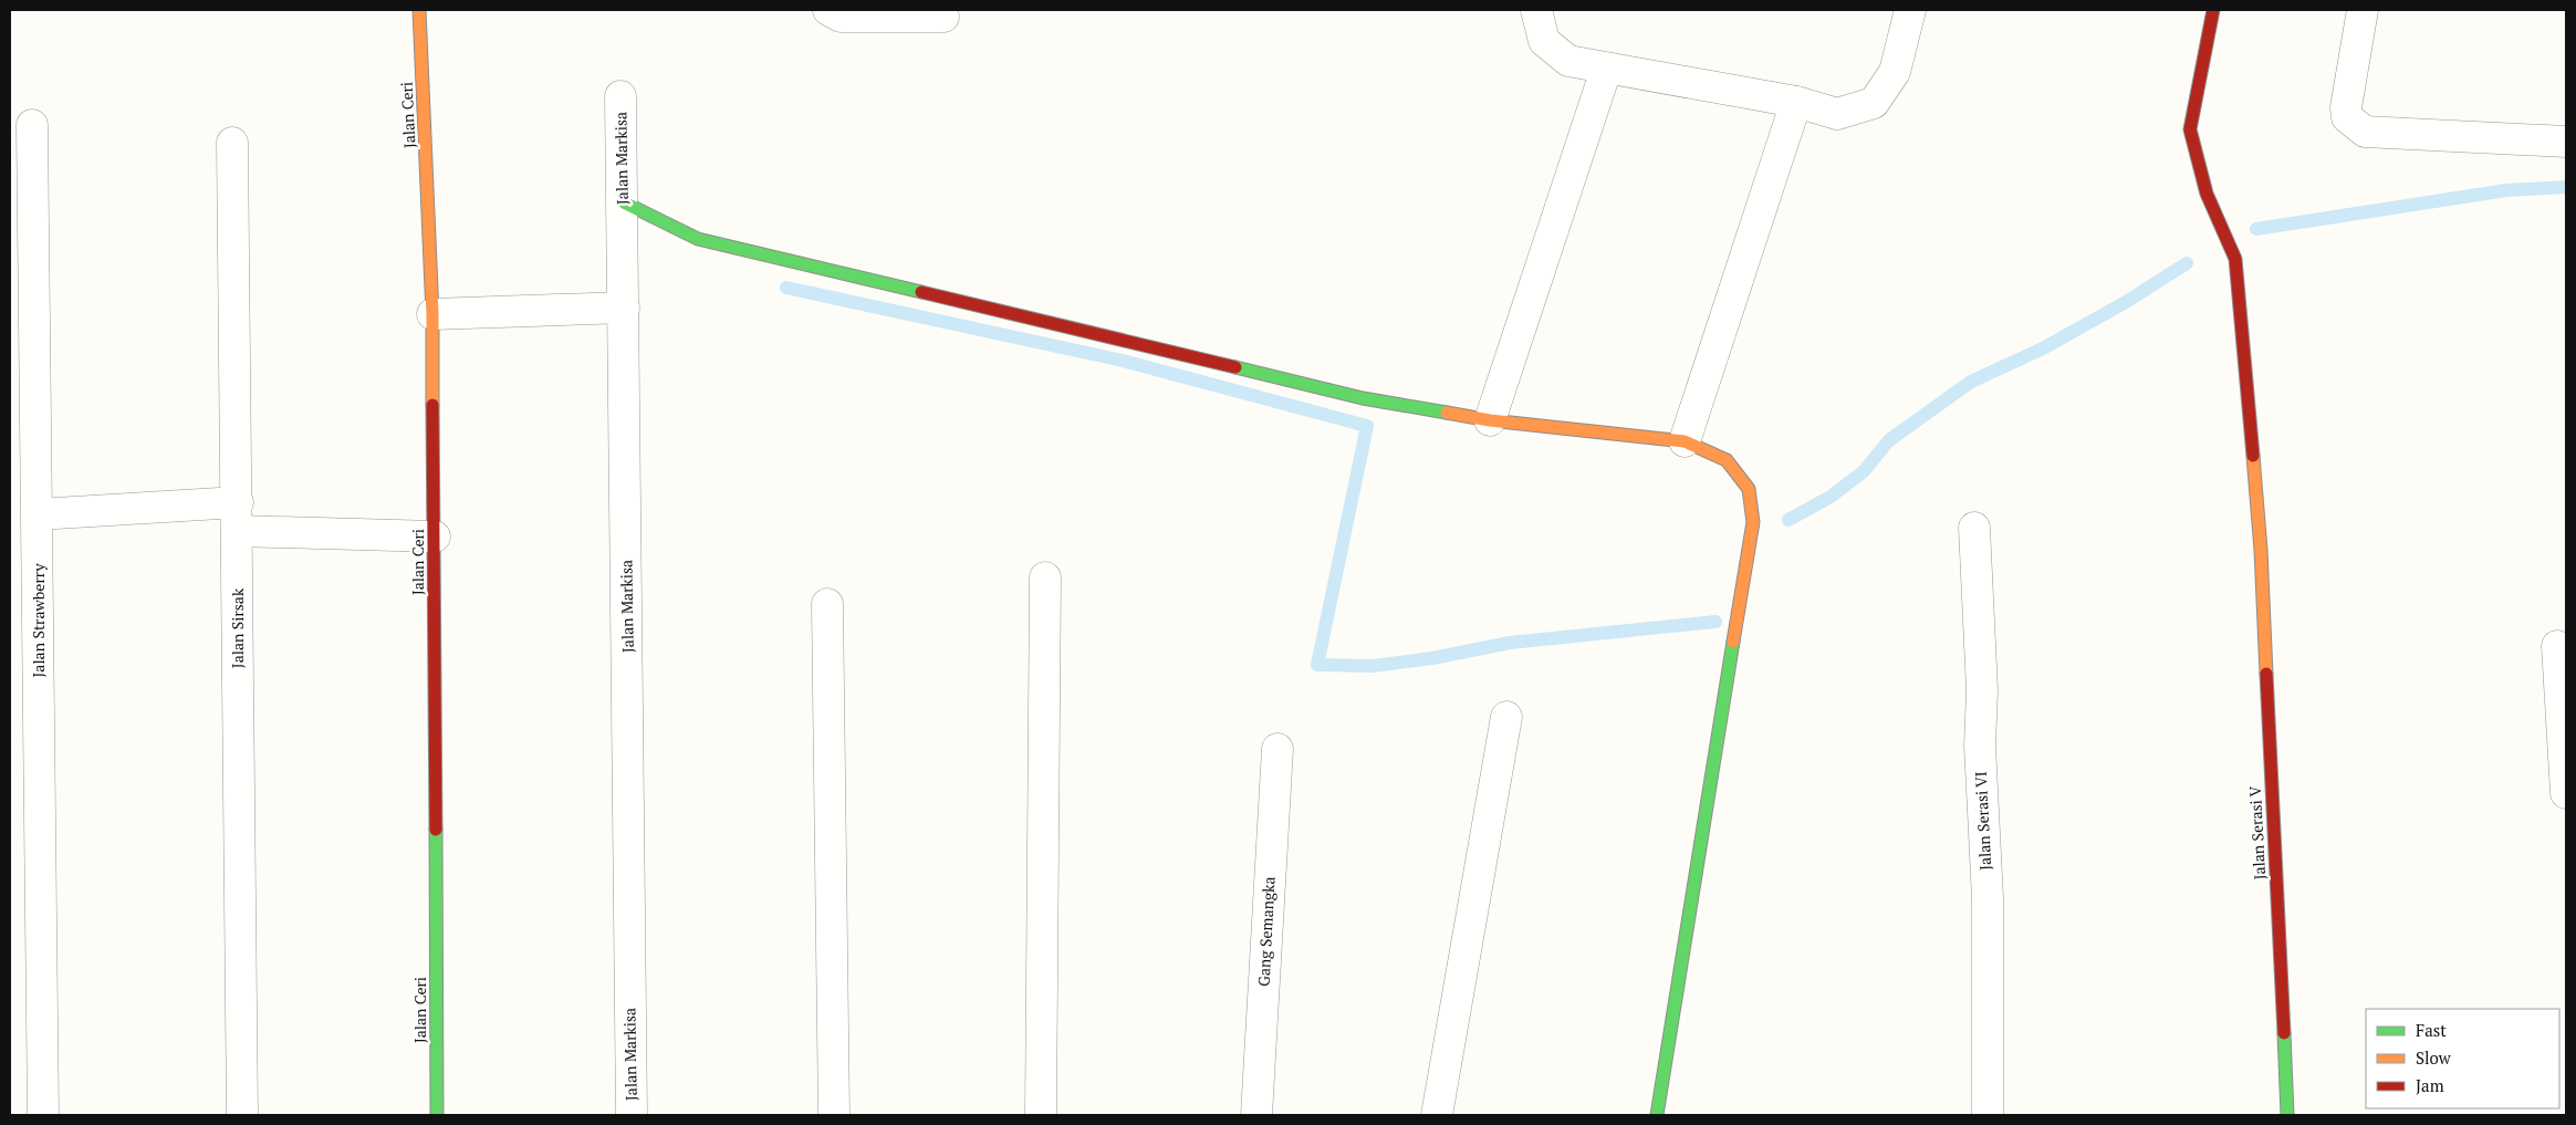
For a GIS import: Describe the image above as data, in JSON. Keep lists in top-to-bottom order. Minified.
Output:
{"streets":{"street":["Jalan Ceri","Jalan Markisa","Jalan Strawberry","Jalan Sirsak","Jalan Serasi VI","Jalan Serasi V","Gang Semangka"]},"legend":["Fast","Slow","Jam"]}
